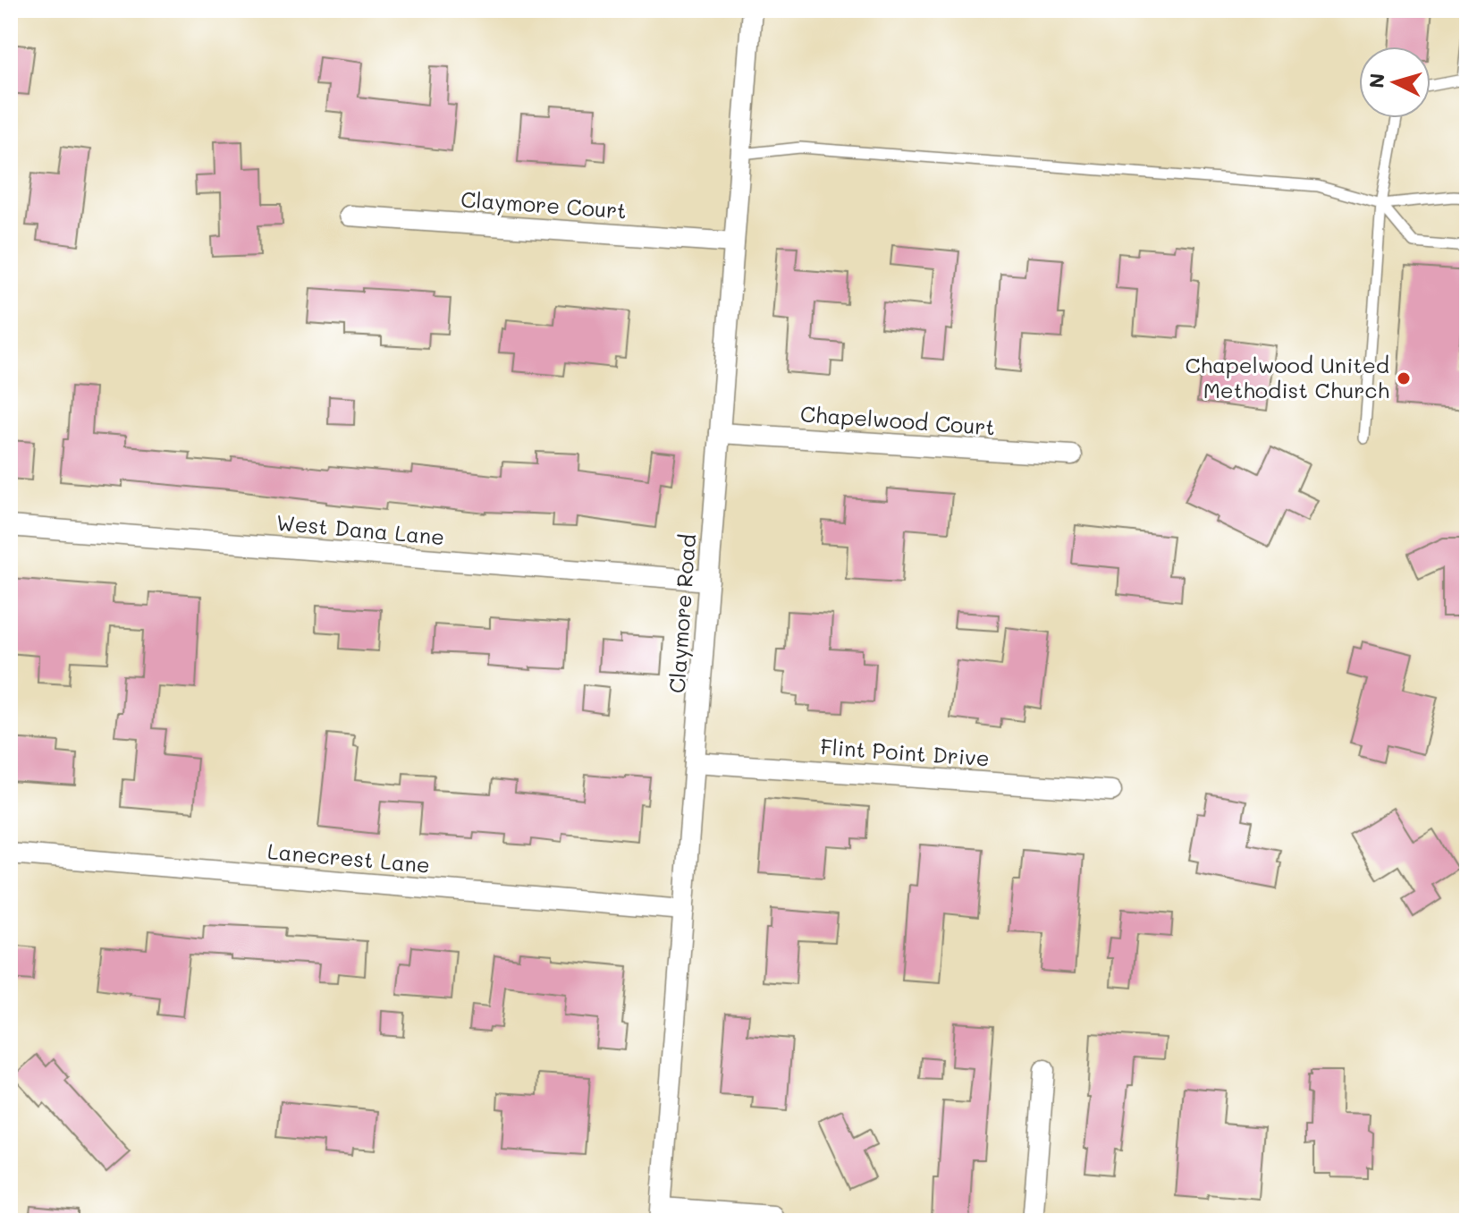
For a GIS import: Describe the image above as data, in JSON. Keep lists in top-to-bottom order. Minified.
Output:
{"streets":{"street":["Claymore Court","Chapelwood Court","West Dana Lane","Claymore Road","Flint Point Drive","Lanecrest Lane"]},"crossings":[["Claymore Court","Claymore Road"],["Chapelwood Court","Claymore Road"],["West Dana Lane","Claymore Road"],["Claymore Road","Flint Point Drive"],["Claymore Road","Lanecrest Lane"]],"places":["Chapelwood United Methodist Church"],"north":"left"}
